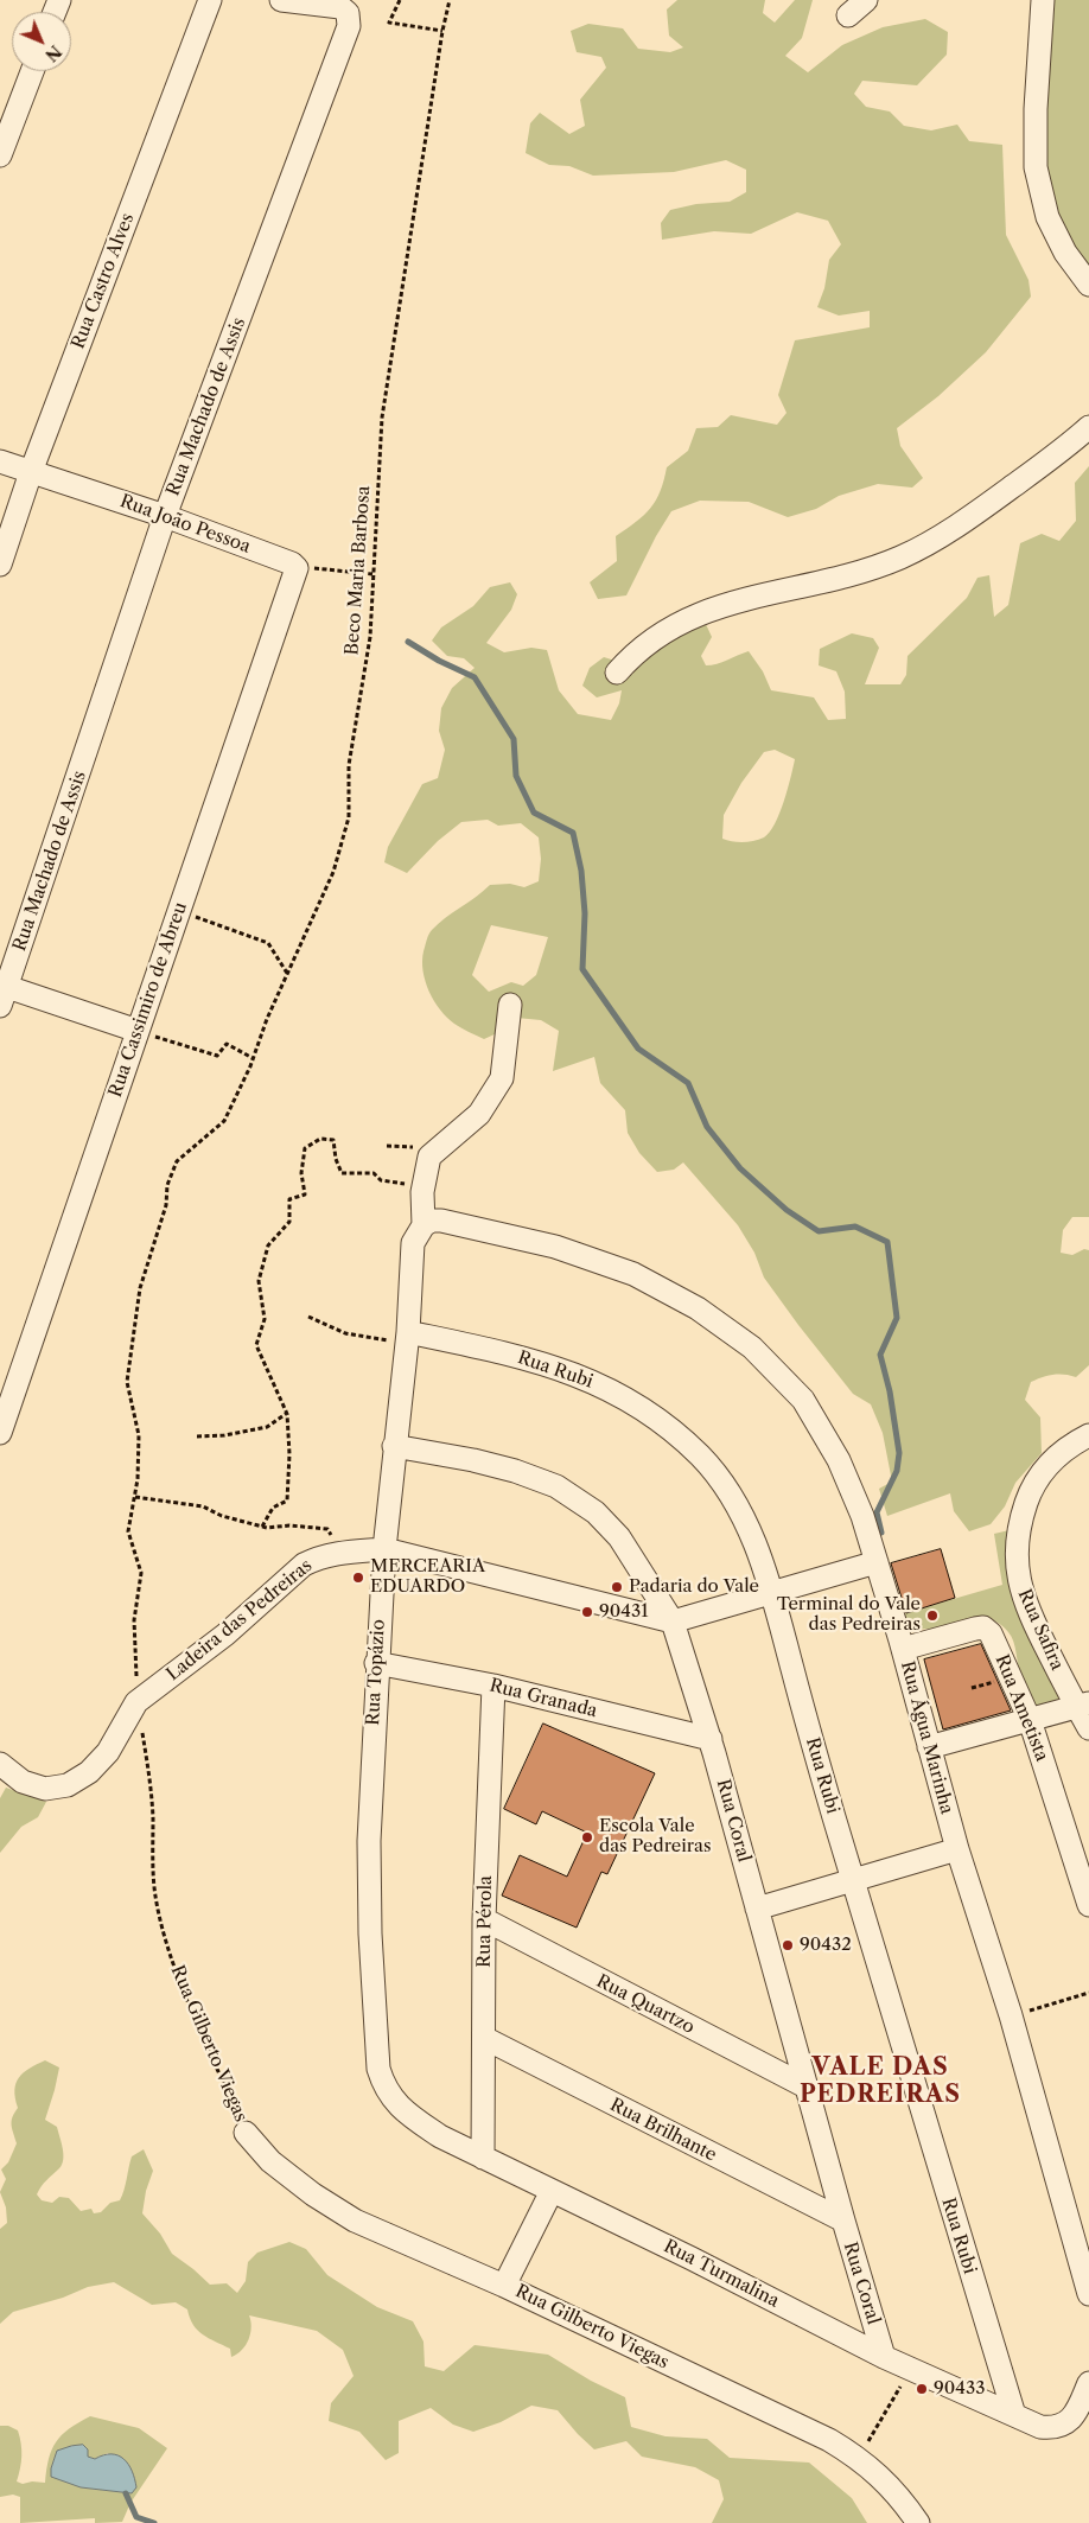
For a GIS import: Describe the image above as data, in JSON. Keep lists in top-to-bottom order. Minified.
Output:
{"streets":{"street":["Rua Castro Alves","Rua Machado de Assis","Rua João Pessoa","Rua Cassimiro de Abreu","Rua Rubi","Ladeira das Pedreiras","Rua Safira","Rua Topázio","Rua Granada","Rua Ametista","Rua Água Marinha","Rua Coral","Rua Pérola","Rua Quartzo","Rua Gilberto Viegas","Rua Brilhante","Rua Turmalina"],"path":["Beco Maria Barbosa"]},"crossings":[["Rua Castro Alves","Rua João Pessoa"],["Rua Machado de Assis","Rua João Pessoa"],["Rua João Pessoa","Rua Cassimiro de Abreu"],["Beco Maria Barbosa","Rua Gilberto Viegas"],["Rua Rubi","Rua Topázio"],["Rua Rubi","Rua Turmalina"],["Ladeira das Pedreiras","Rua Topázio"],["Ladeira das Pedreiras","Rua Coral"],["Ladeira das Pedreiras","Rua Gilberto Viegas"],["Rua Topázio","Rua Granada"],["Rua Topázio","Rua Água Marinha"],["Rua Topázio","Rua Coral"],["Rua Topázio","Rua Turmalina"],["Rua Granada","Rua Coral"],["Rua Granada","Rua Pérola"],["Rua Ametista","Rua Água Marinha"],["Rua Coral","Rua Quartzo"],["Rua Coral","Rua Brilhante"],["Rua Coral","Rua Turmalina"],["Rua Pérola","Rua Quartzo"],["Rua Pérola","Rua Brilhante"],["Rua Pérola","Rua Turmalina"]],"districts":["VALE DAS PEDREIRAS"],"places":["MERCEARIA EDUARDO","Padaria do Vale","90431","Terminal do Vale das Pedreiras","Escola Vale das Pedreiras","90432","90433"],"north":"bottom right"}
